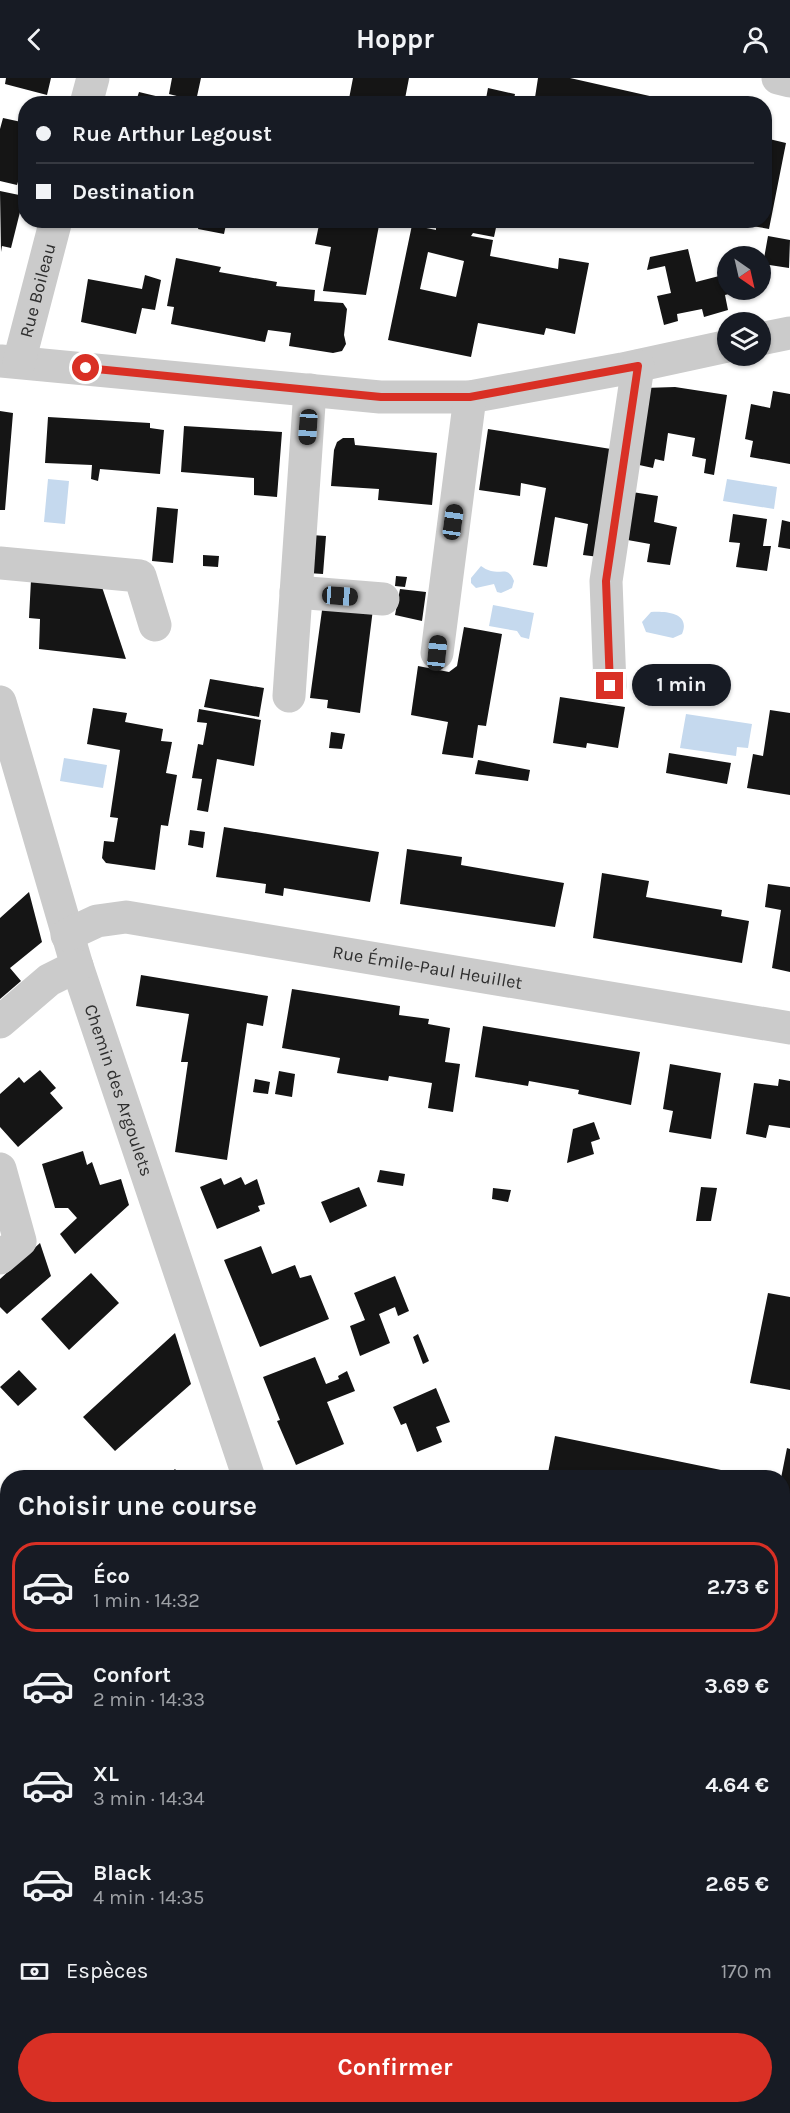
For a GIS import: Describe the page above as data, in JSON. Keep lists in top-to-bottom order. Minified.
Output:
{"streets":{"street":["Rue Boileau","Rue Émile-Paul Heuillet","Chemin des Argoulets"]},"crossings":[["Rue Émile-Paul Heuillet","Chemin des Argoulets"]],"north":"bottom right","page":{"header":"Hoppr","banner":["Rue Arthur Legoust","Destination"],"bubble":"1 min","heading":"Choisir une course","list":[{"name":"Éco","note":"1 min · 14:32","value":"2.73 €"},{"name":"Confort","note":"2 min · 14:33","value":"3.69 €"},{"name":"XL","note":"3 min · 14:34","value":"4.64 €"},{"name":"Black","note":"4 min · 14:35","value":"2.65 €"}],"pay":["Espèces","170 m"],"buttons":"Confirmer"}}
